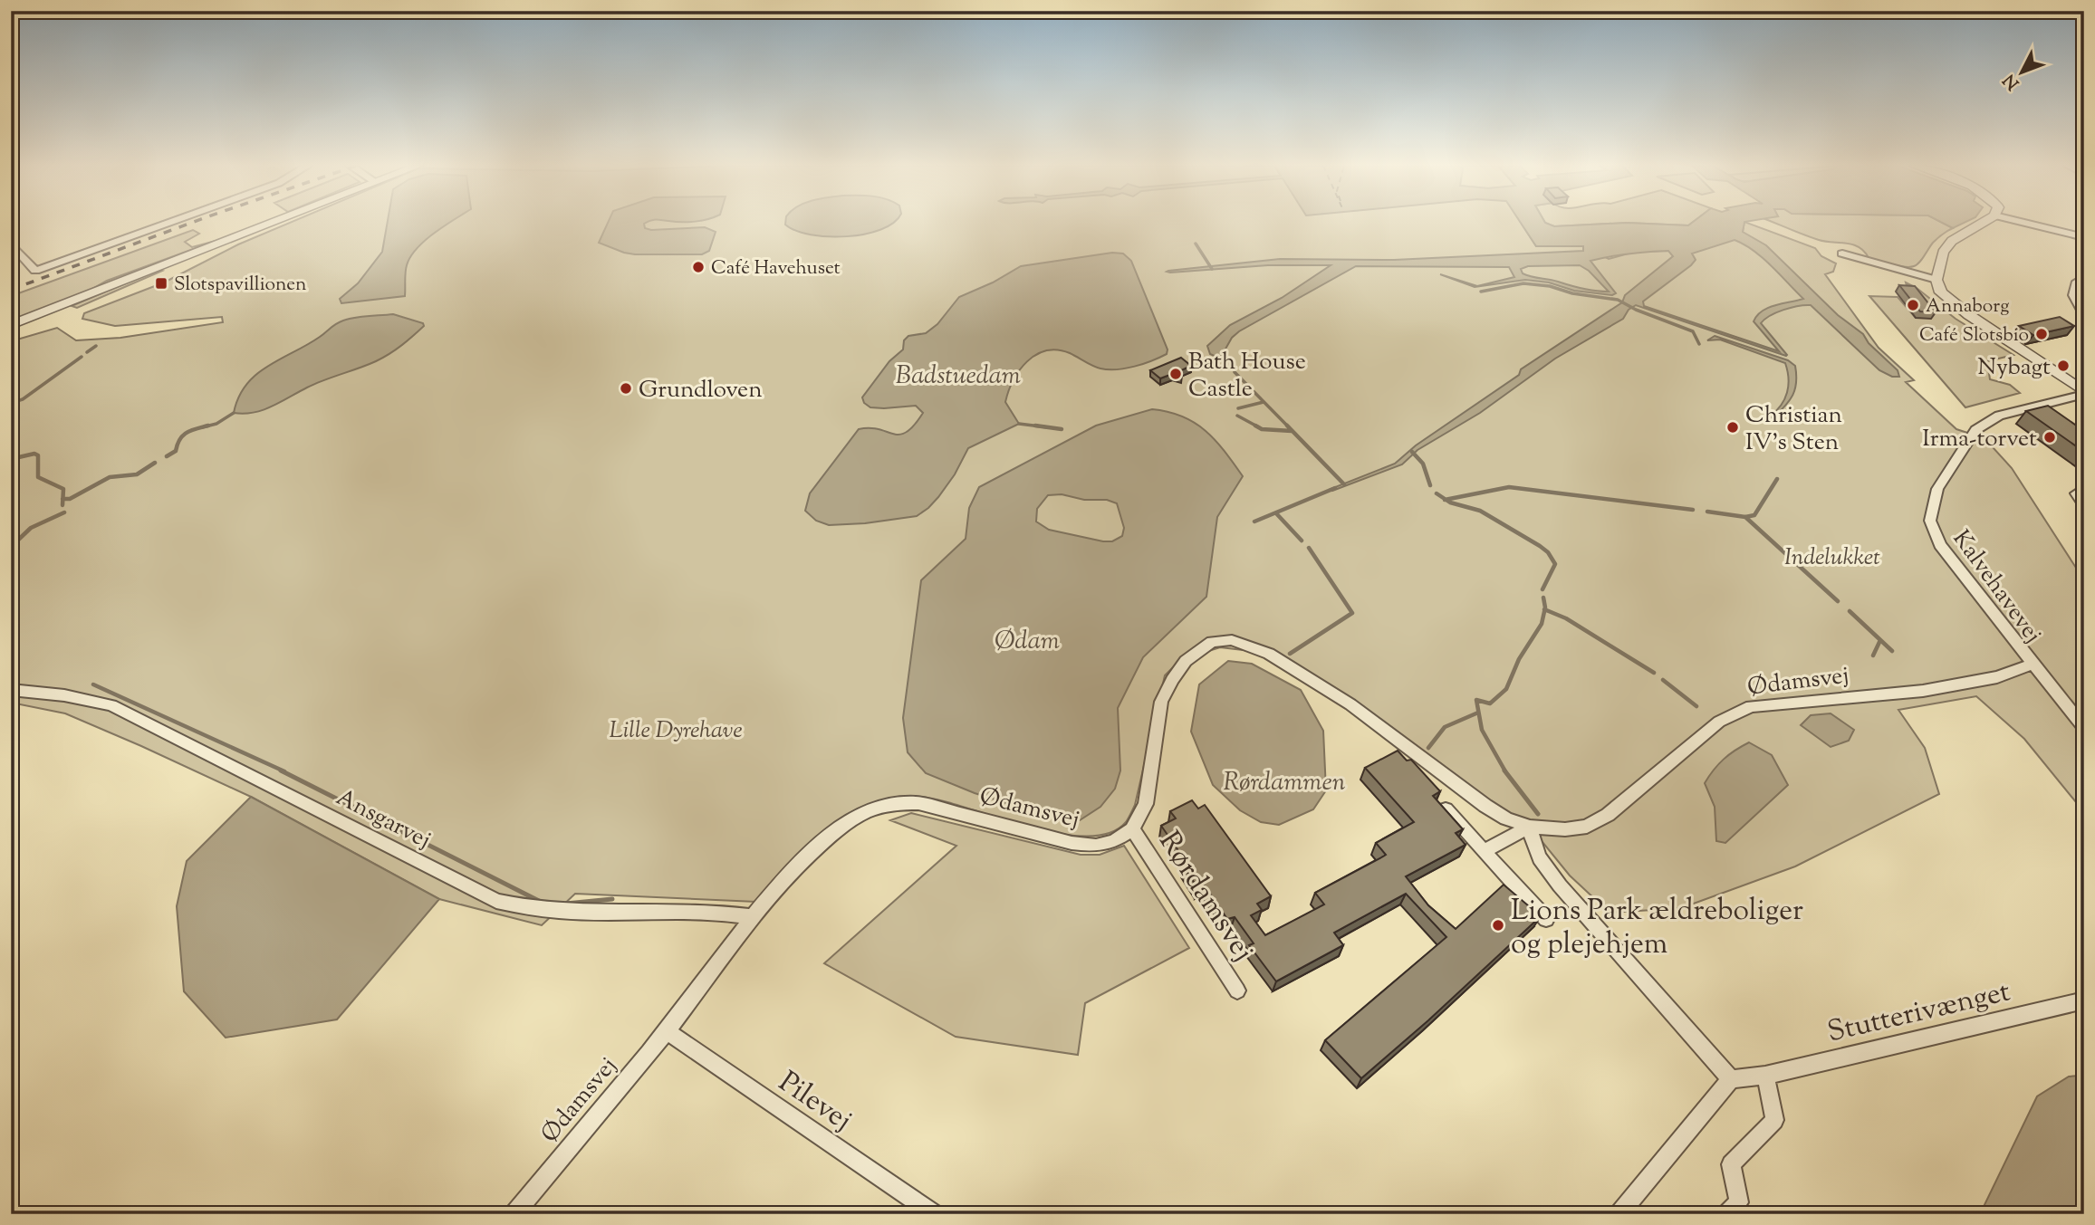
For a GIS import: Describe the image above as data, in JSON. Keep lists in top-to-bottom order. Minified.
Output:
{"streets":{"street":["Kalvehavevej","Ødamsvej","Ansgarvej","Rørdamsvej","Stutterivænget","Pilevej"]},"crossings":[["Kalvehavevej","Ødamsvej"],["Ødamsvej","Ansgarvej"],["Ødamsvej","Rørdamsvej"],["Ødamsvej","Pilevej"]],"water":["Badstuedam","Ødam","Rørdammen"],"parks":["Indelukket","Lille Dyrehave"],"places":{"other":["Café Havehuset","Annaborg","Café Slotsbio","Nybagt","Bath House Castle","Grundloven","Christian IV's Sten","Irma-torvet","Lions Park ældreboliger og plejehjem"],"transit":["Slotspavillionen"]},"north":"bottom left"}
